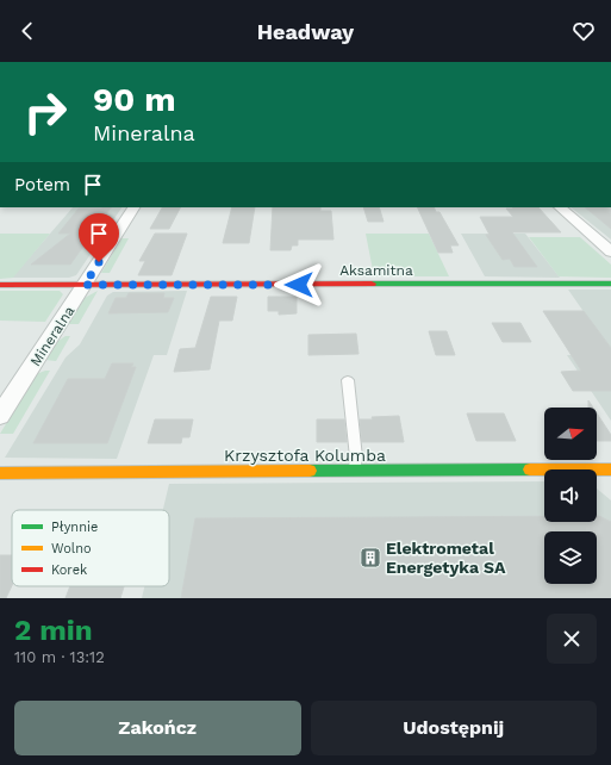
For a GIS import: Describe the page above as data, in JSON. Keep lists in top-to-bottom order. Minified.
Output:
{"streets":{"street":["Aksamitna","Mineralna","Krzysztofa Kolumba"]},"crossings":[["Aksamitna","Mineralna"]],"places":{"building":["Elektrometal Energetyka SA"]},"legend":["Płynnie","Wolno","Korek"],"north":"right","page":{"header":"Headway","turn":["90 m","Mineralna"],"then":"Potem","heading":["2 min","110 m · 13:12"],"buttons":["Zakończ","Udostępnij"]}}
